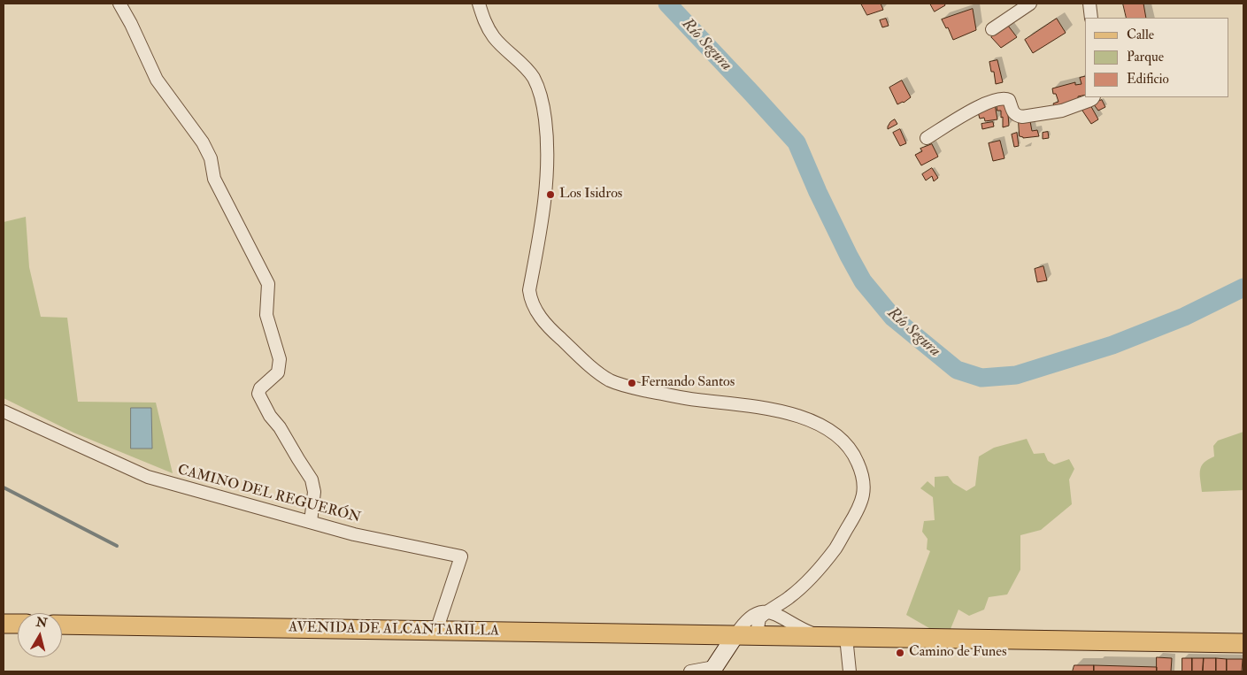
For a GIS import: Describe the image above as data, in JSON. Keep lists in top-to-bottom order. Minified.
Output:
{"streets":{"main road":["AVENIDA DE ALCANTARILLA"],"street":["CAMINO DEL REGUERÓN"]},"crossings":[["CAMINO DEL REGUERÓN","AVENIDA DE ALCANTARILLA"]],"water":["Río Segura"],"places":["Los Isidros","Fernando Santos","Camino de Funes"],"legend":["Calle","Parque","Edificio"],"north":"top"}
